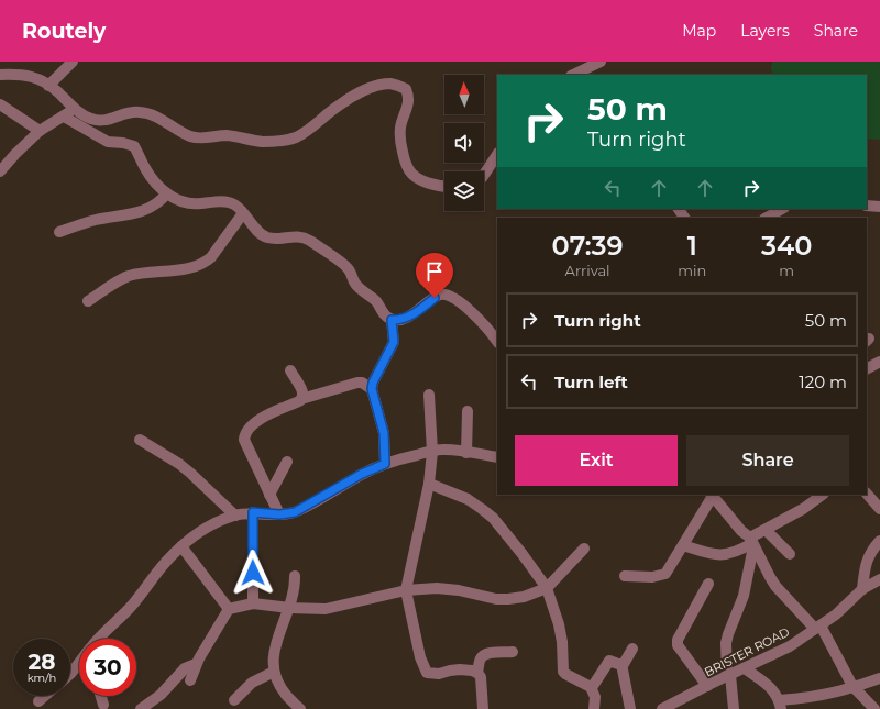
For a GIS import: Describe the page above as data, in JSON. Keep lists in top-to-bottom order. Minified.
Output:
{"streets":{"street":["BRISTER ROAD"]},"north":"top","page":{"header":"Routely","nav":["Map","Layers","Share"],"turn":["50 m","Turn right"],"eta":["07:39","Arrival","1","min","340","m"],"list":[{"name":"Turn right","value":"50 m"},{"name":"Turn left","value":"120 m"}],"buttons":["Exit","Share"],"speed":"28 km/h","limit":"30"}}
